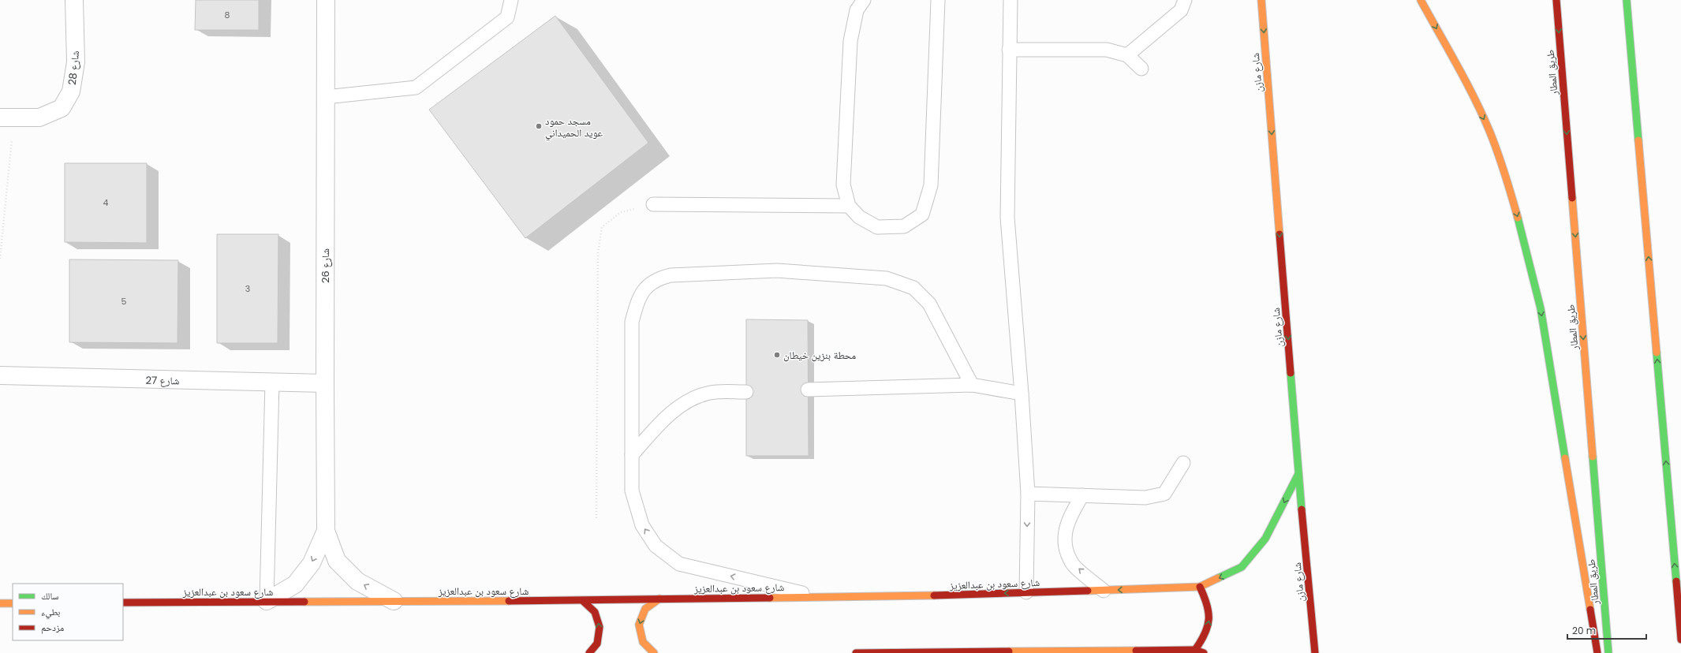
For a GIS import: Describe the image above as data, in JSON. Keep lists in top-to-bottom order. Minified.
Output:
{"streets":{"main road":["شارع مازن","طريق المطار","شارع سعود بن عبدالعزيز"],"street":["شارع 28","شارع 26","شارع 27"]},"crossings":[["شارع مازن","شارع سعود بن عبدالعزيز"],["شارع 26","شارع 27"],["شارع 26","شارع سعود بن عبدالعزيز"]],"one_way":["شارع مازن"],"places":["مسجد حمود عويد الحميداني","محطة بنزين خيطان"],"house_numbers":["8","4","3","5"],"legend":["سالك","بطيء","مزدحم"],"scale_bar":"20 m"}
